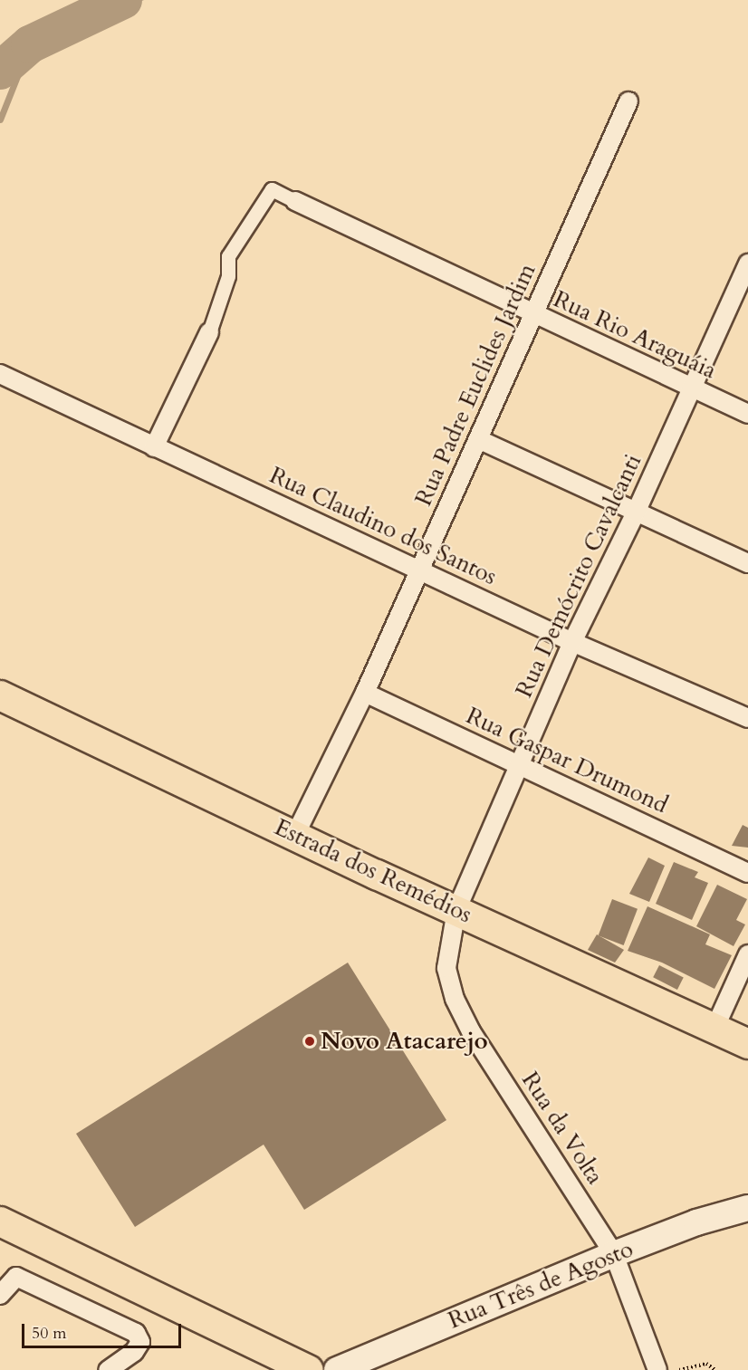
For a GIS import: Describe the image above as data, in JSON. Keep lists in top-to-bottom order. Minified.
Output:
{"streets":{"main road":["Estrada dos Remédios","Rua Três de Agosto"],"street":["Rua Rio Araguáia","Rua Padre Euclides Jardim","Rua Claudino dos Santos","Rua Demócrito Cavalcanti","Rua Gaspar Drumond","Rua da Volta"]},"crossings":[["Rua Rio Araguáia","Rua Padre Euclides Jardim"],["Rua Rio Araguáia","Rua Demócrito Cavalcanti"],["Rua Padre Euclides Jardim","Rua Claudino dos Santos"],["Rua Padre Euclides Jardim","Rua Gaspar Drumond"],["Rua Padre Euclides Jardim","Estrada dos Remédios"],["Rua Claudino dos Santos","Rua Demócrito Cavalcanti"],["Rua Demócrito Cavalcanti","Rua Gaspar Drumond"],["Rua Demócrito Cavalcanti","Estrada dos Remédios"],["Rua Demócrito Cavalcanti","Rua da Volta"],["Estrada dos Remédios","Rua da Volta"],["Rua da Volta","Rua Três de Agosto"]],"places":["Novo Atacarejo"],"scale_bar":"50 m"}
